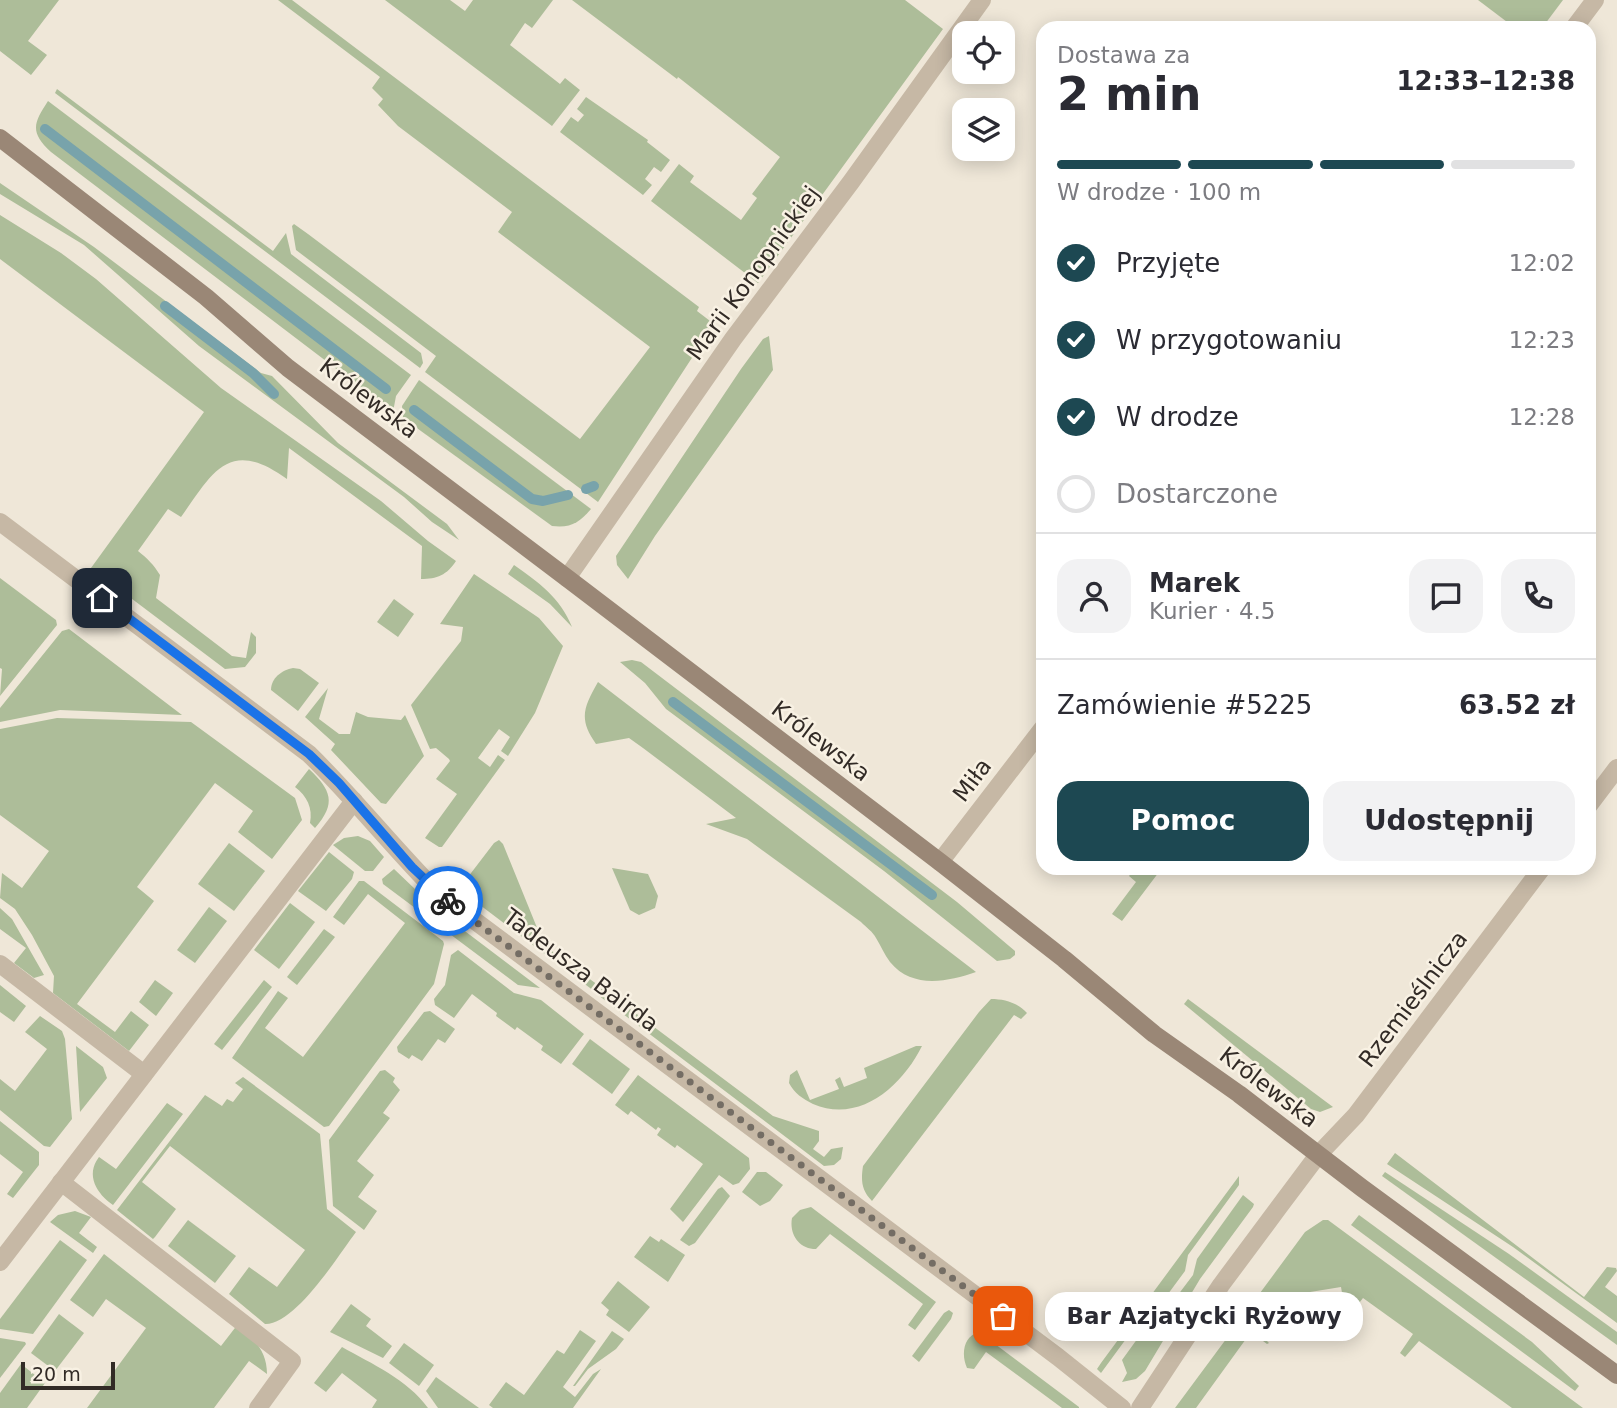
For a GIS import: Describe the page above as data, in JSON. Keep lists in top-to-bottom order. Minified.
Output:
{"streets":{"main road":["Królewska"],"street":["Marii Konopnickiej","Miła","Tadeusza Bairda","Rzemieślnicza"]},"crossings":[["Marii Konopnickiej","Królewska"],["Królewska","Miła"],["Królewska","Rzemieślnicza"]],"places":["Bar Azjatycki Ryżowy"],"scale_bar":"20 m","page":{"heading":["2 min","Dostawa za","12:33–12:38"],"panel":["Marek","Kurier · 4.5","Zamówienie #5225","63.52 zł"],"bar":"W drodze · 100 m","list":[["Przyjęte","12:02"],["W przygotowaniu","12:23"],["W drodze","12:28"],"Dostarczone"],"buttons":["Pomoc","Udostępnij"],"bubble":"Bar Azjatycki Ryżowy","scale":"20 m"}}
